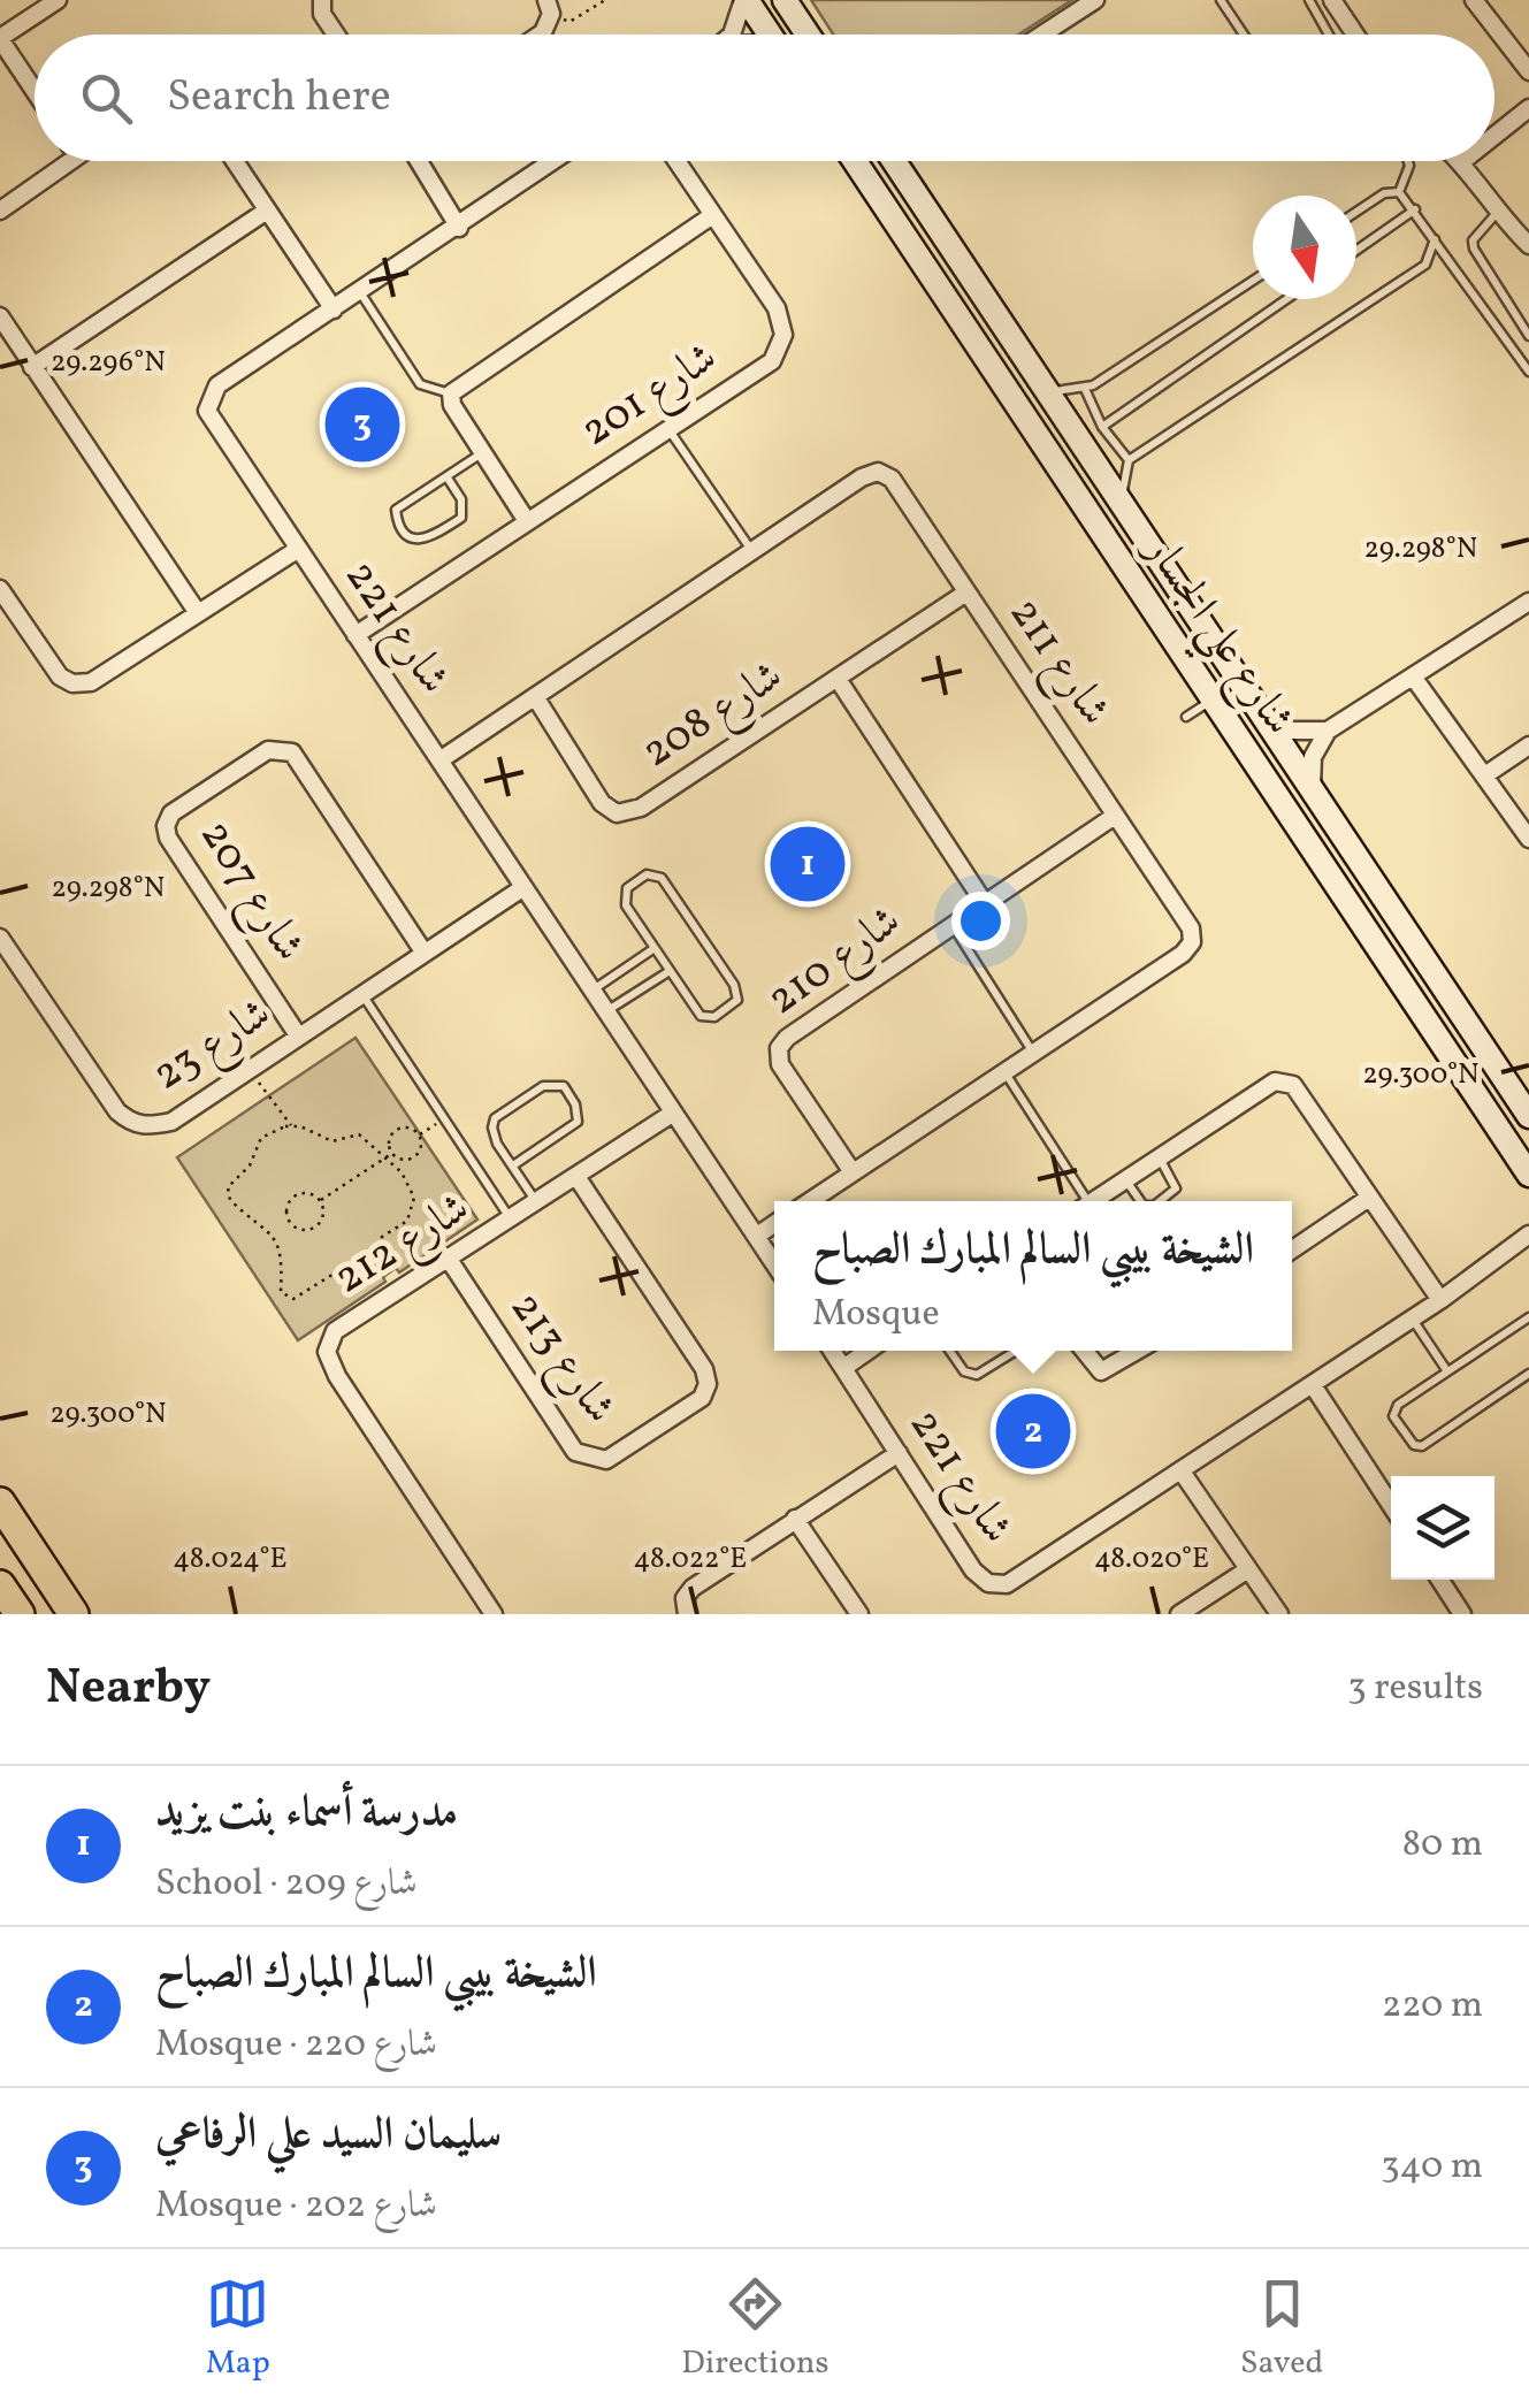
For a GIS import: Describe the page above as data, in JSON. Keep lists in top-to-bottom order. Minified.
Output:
{"streets":{"street":["شارع 201","شارع 221","شارع علي الجسار","شارع 211","شارع 208","شارع 207","شارع 210","شارع 23","شارع 212","شارع 213"]},"crossings":[["شارع 201","شارع 221"],["شارع 221","شارع 211"],["شارع 221","شارع 23"],["شارع 221","شارع 212"],["شارع 211","شارع 208"],["شارع 211","شارع 210"],["شارع 207","شارع 23"],["شارع 212","شارع 213"]],"north":"bottom","page":{"search":"Search here","pins":["3","1","2"],"popup":["الشيخة بيبي السالم المبارك الصباح","Mosque"],"heading":["Nearby","3 results"],"list":[{"mark":"1","name":"مدرسة أسماء بنت يزيد","note":"School · شارع 209","value":"80 m"},{"mark":"2","name":"الشيخة بيبي السالم المبارك الصباح","note":"Mosque · شارع 220","value":"220 m"},{"mark":"3","name":"سليمان السيد علي الرفاعي","note":"Mosque · شارع 202","value":"340 m"}],"nav":["Map","Directions","Saved"]},"coordinates":["29.296°N","29.298°N","29.300°N","48.024°E","48.022°E","48.020°E"]}
